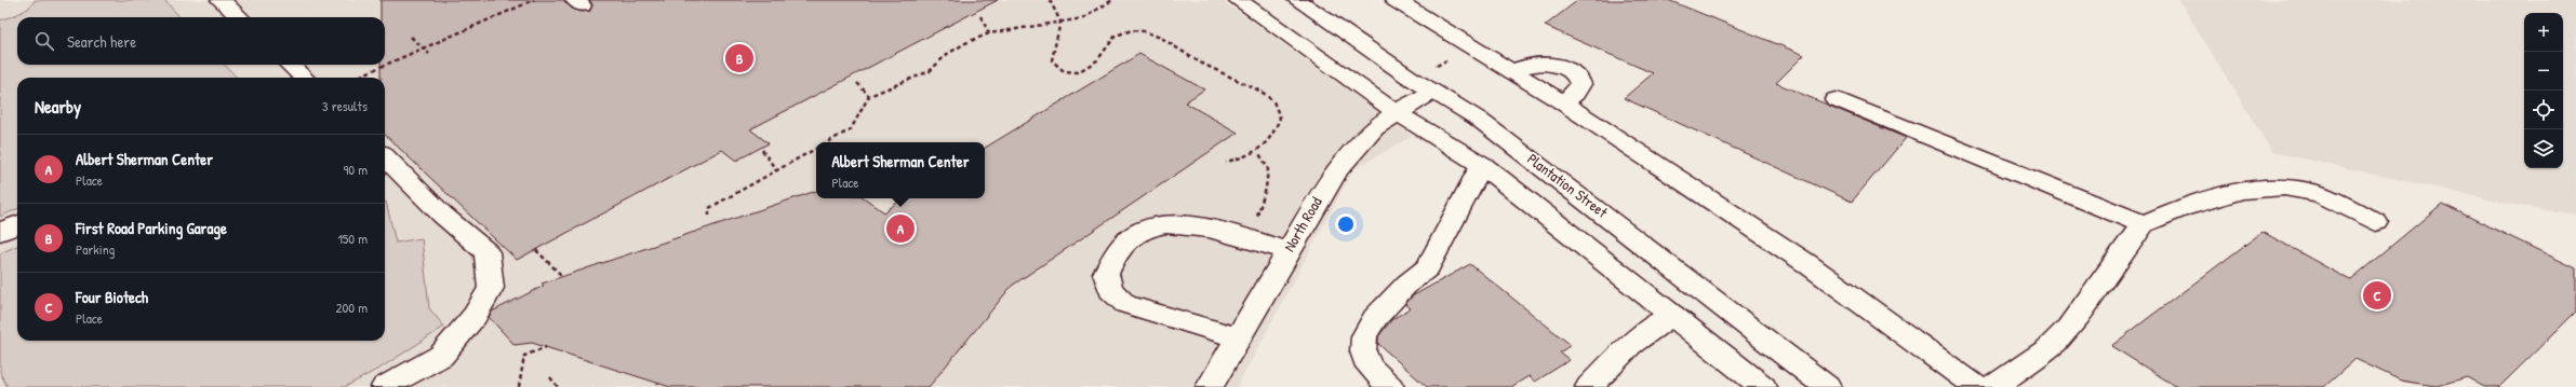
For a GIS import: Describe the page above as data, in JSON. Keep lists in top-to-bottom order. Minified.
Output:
{"streets":{"main road":["Plantation Street","North Road"]},"crossings":[["Plantation Street","North Road"]],"page":{"map_buttons":["+","−"],"search":"Search here","pins":["B","A","C"],"heading":["Nearby","3 results"],"list":[{"mark":"A","name":"Albert Sherman Center","note":"Place","value":"90 m"},{"mark":"B","name":"First Road Parking Garage","note":"Parking","value":"150 m"},{"mark":"C","name":"Four Biotech","note":"Place","value":"200 m"}],"popup":["Albert Sherman Center","Place"]}}
